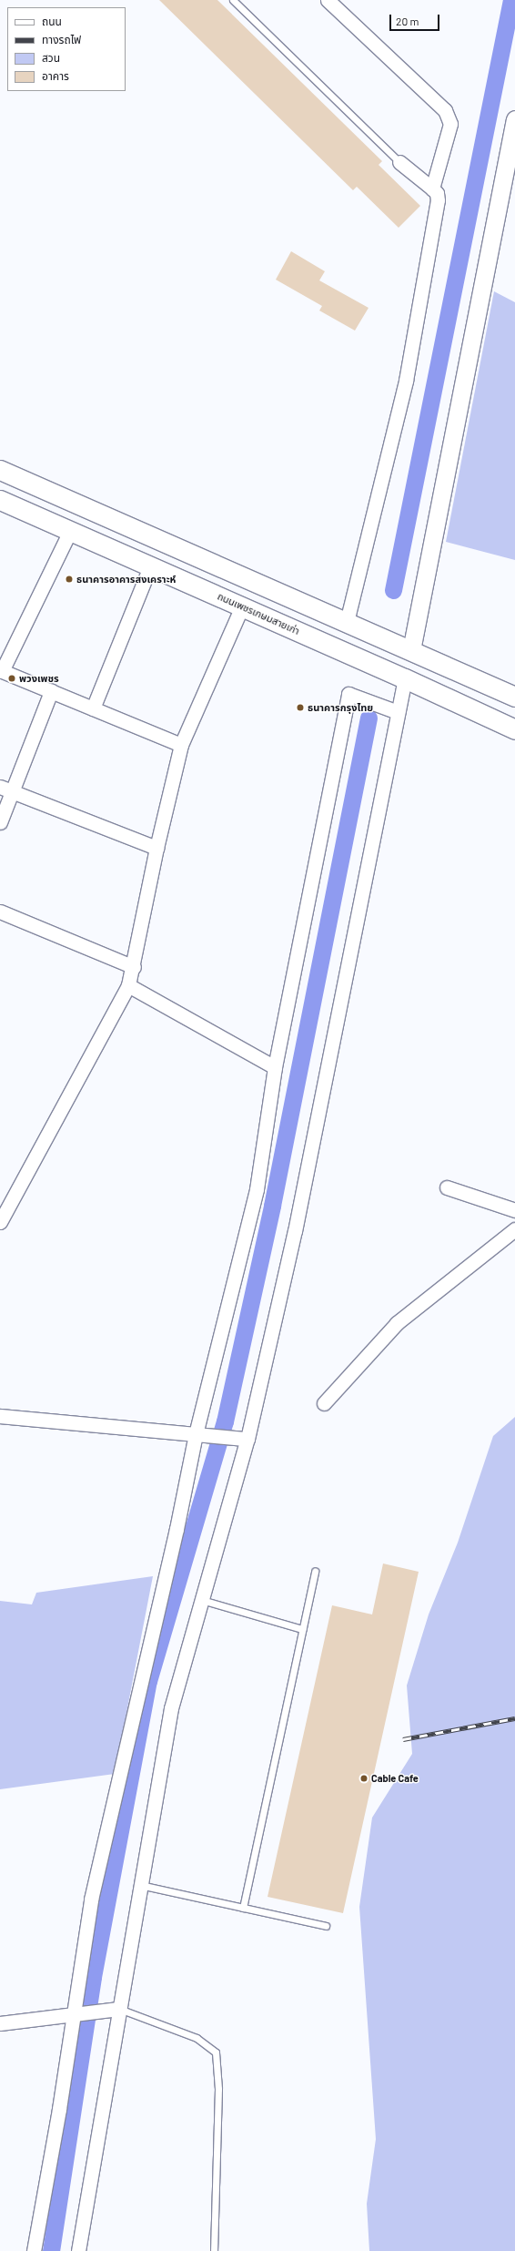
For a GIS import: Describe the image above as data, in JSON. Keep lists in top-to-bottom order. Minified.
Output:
{"streets":{"main road":["ถนนเพชรเกษมสายเก่า"]},"places":["ธนาคารอาคารสงเคราะห์","พวงเพชร","ธนาคารกรุงไทย","Cable Cafe"],"legend":["ถนน","ทางรถไฟ","สวน","อาคาร"],"scale_bar":"20 m"}
